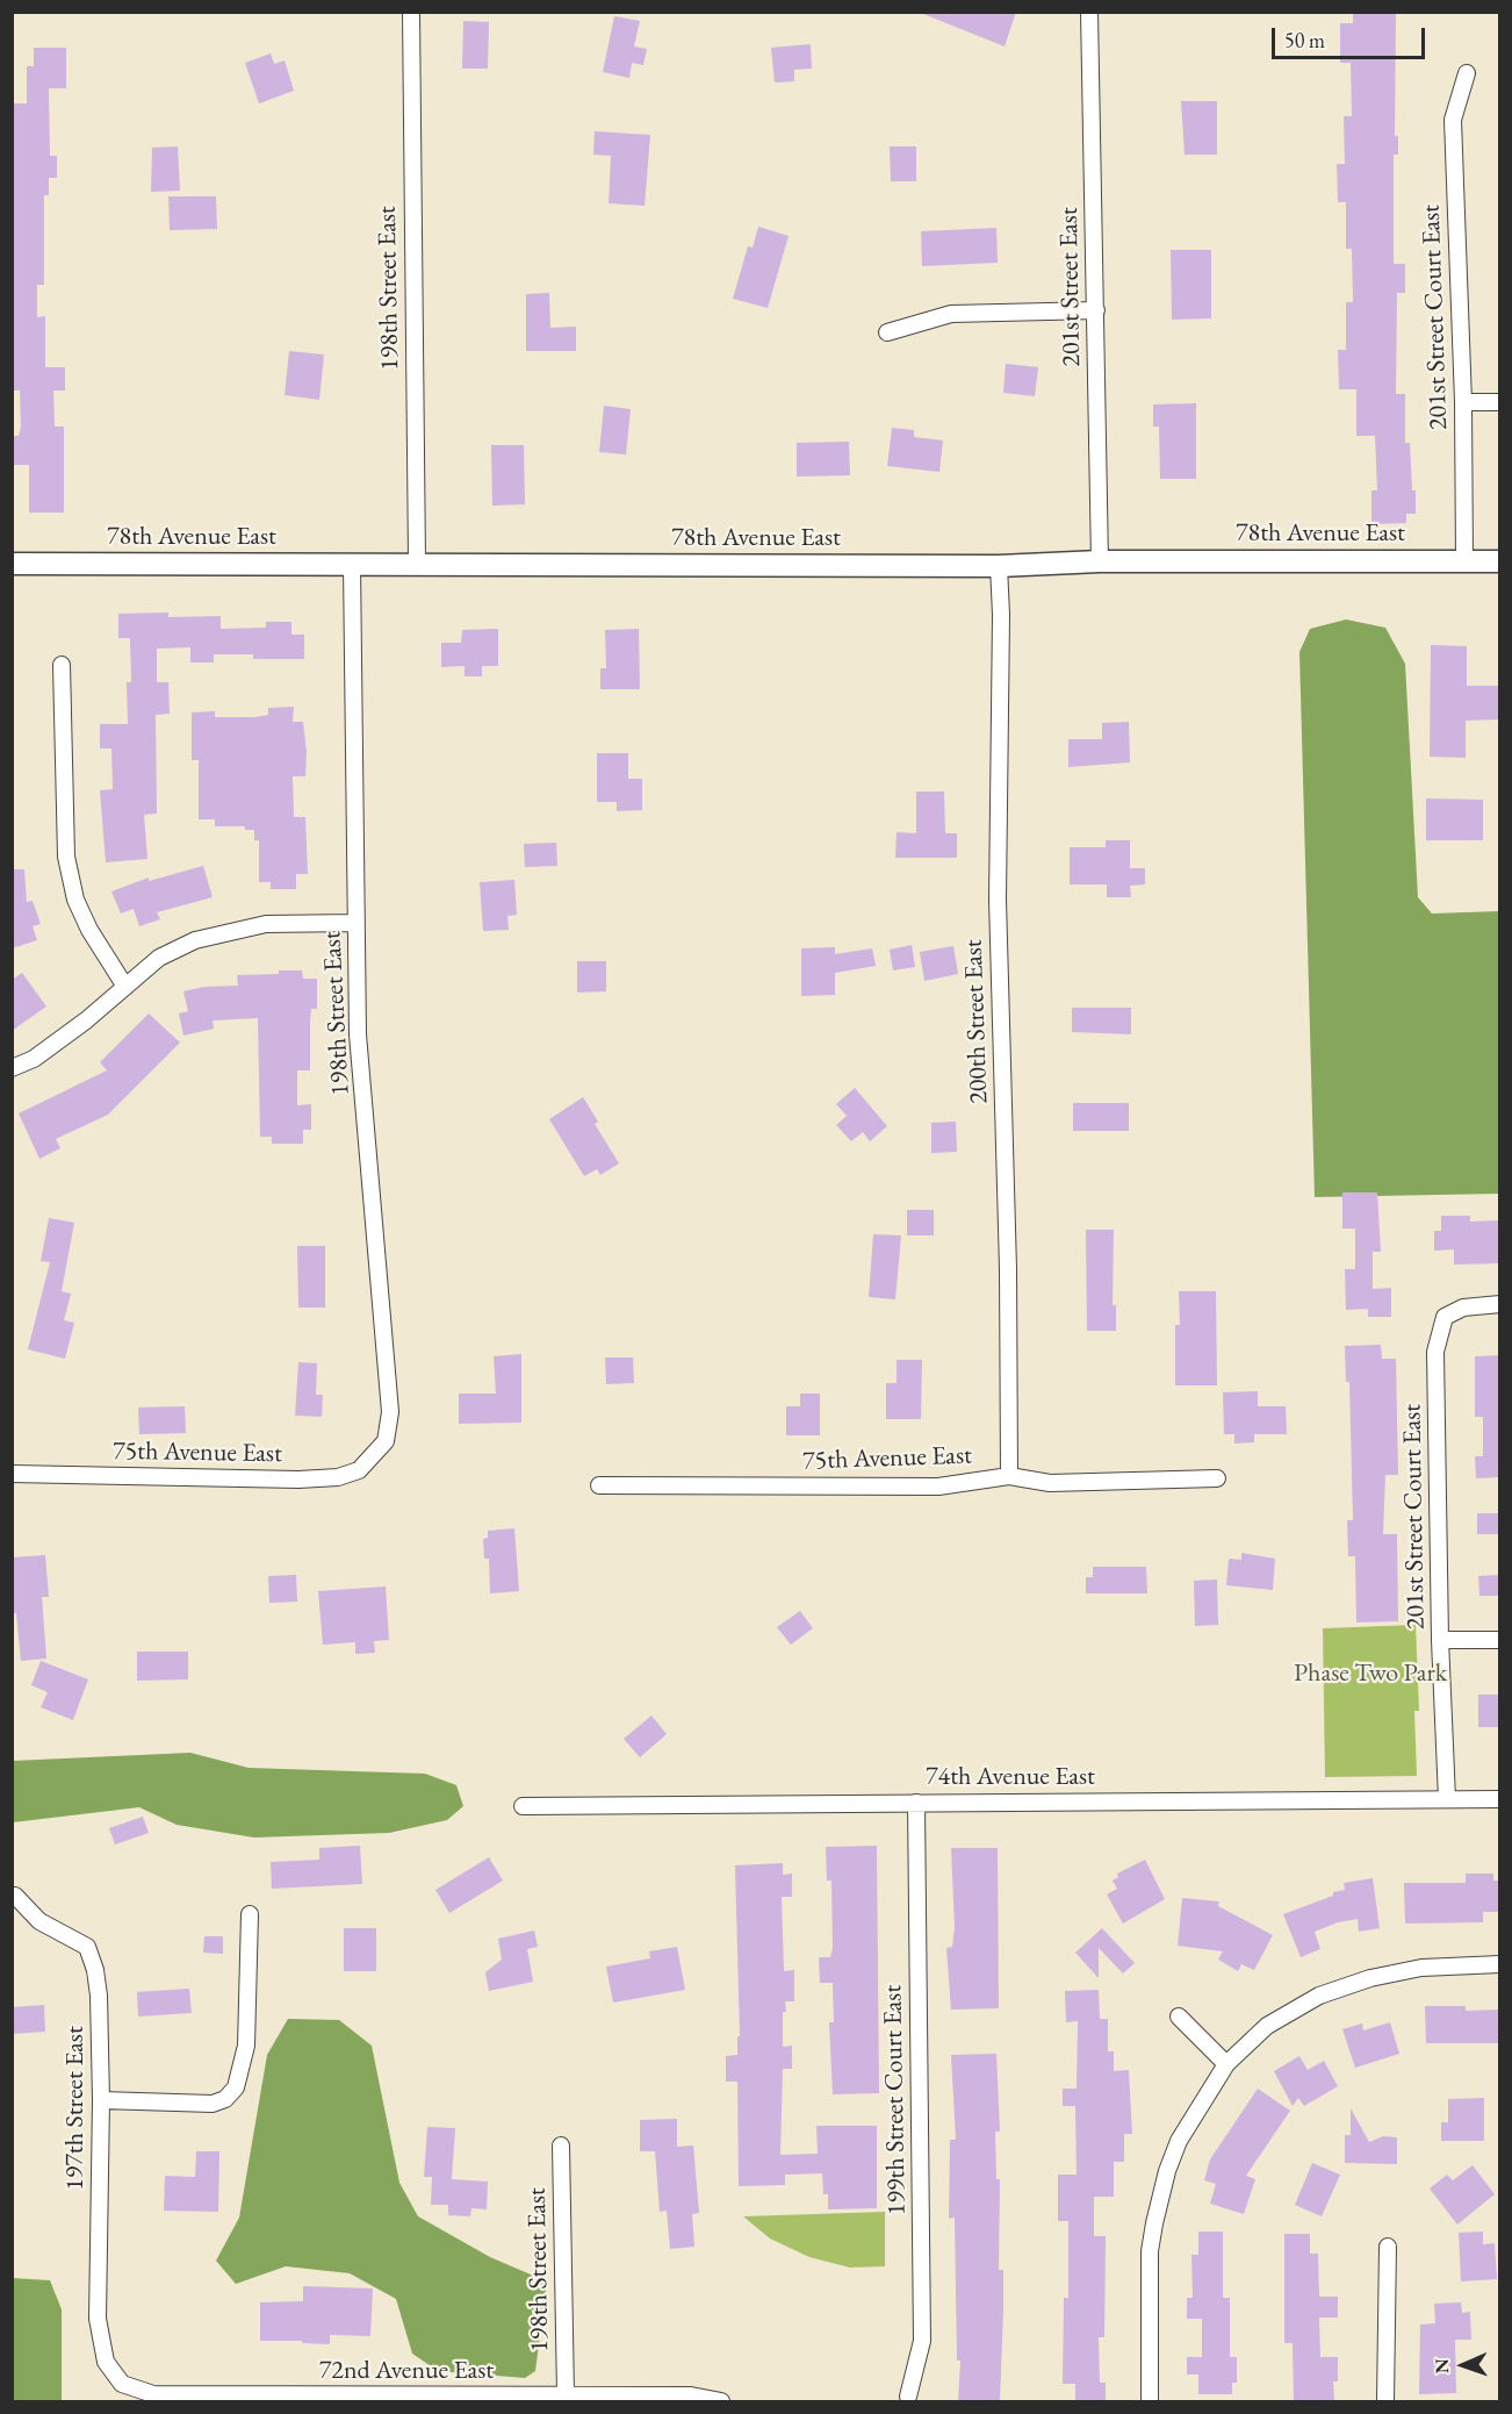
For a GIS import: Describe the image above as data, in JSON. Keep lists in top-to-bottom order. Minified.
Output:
{"streets":{"street":["201st Street East","198th Street East","201st Street Court East","78th Avenue East","200th Street East","75th Avenue East","74th Avenue East","199th Street Court East","197th Street East","72nd Avenue East"]},"crossings":[["201st Street East","78th Avenue East"],["198th Street East","78th Avenue East"],["198th Street East","75th Avenue East"],["198th Street East","72nd Avenue East"],["201st Street Court East","78th Avenue East"],["201st Street Court East","74th Avenue East"],["78th Avenue East","200th Street East"],["200th Street East","75th Avenue East"],["74th Avenue East","199th Street Court East"],["197th Street East","72nd Avenue East"]],"parks":["Phase Two Park"],"scale_bar":"50 m","north":"left"}
